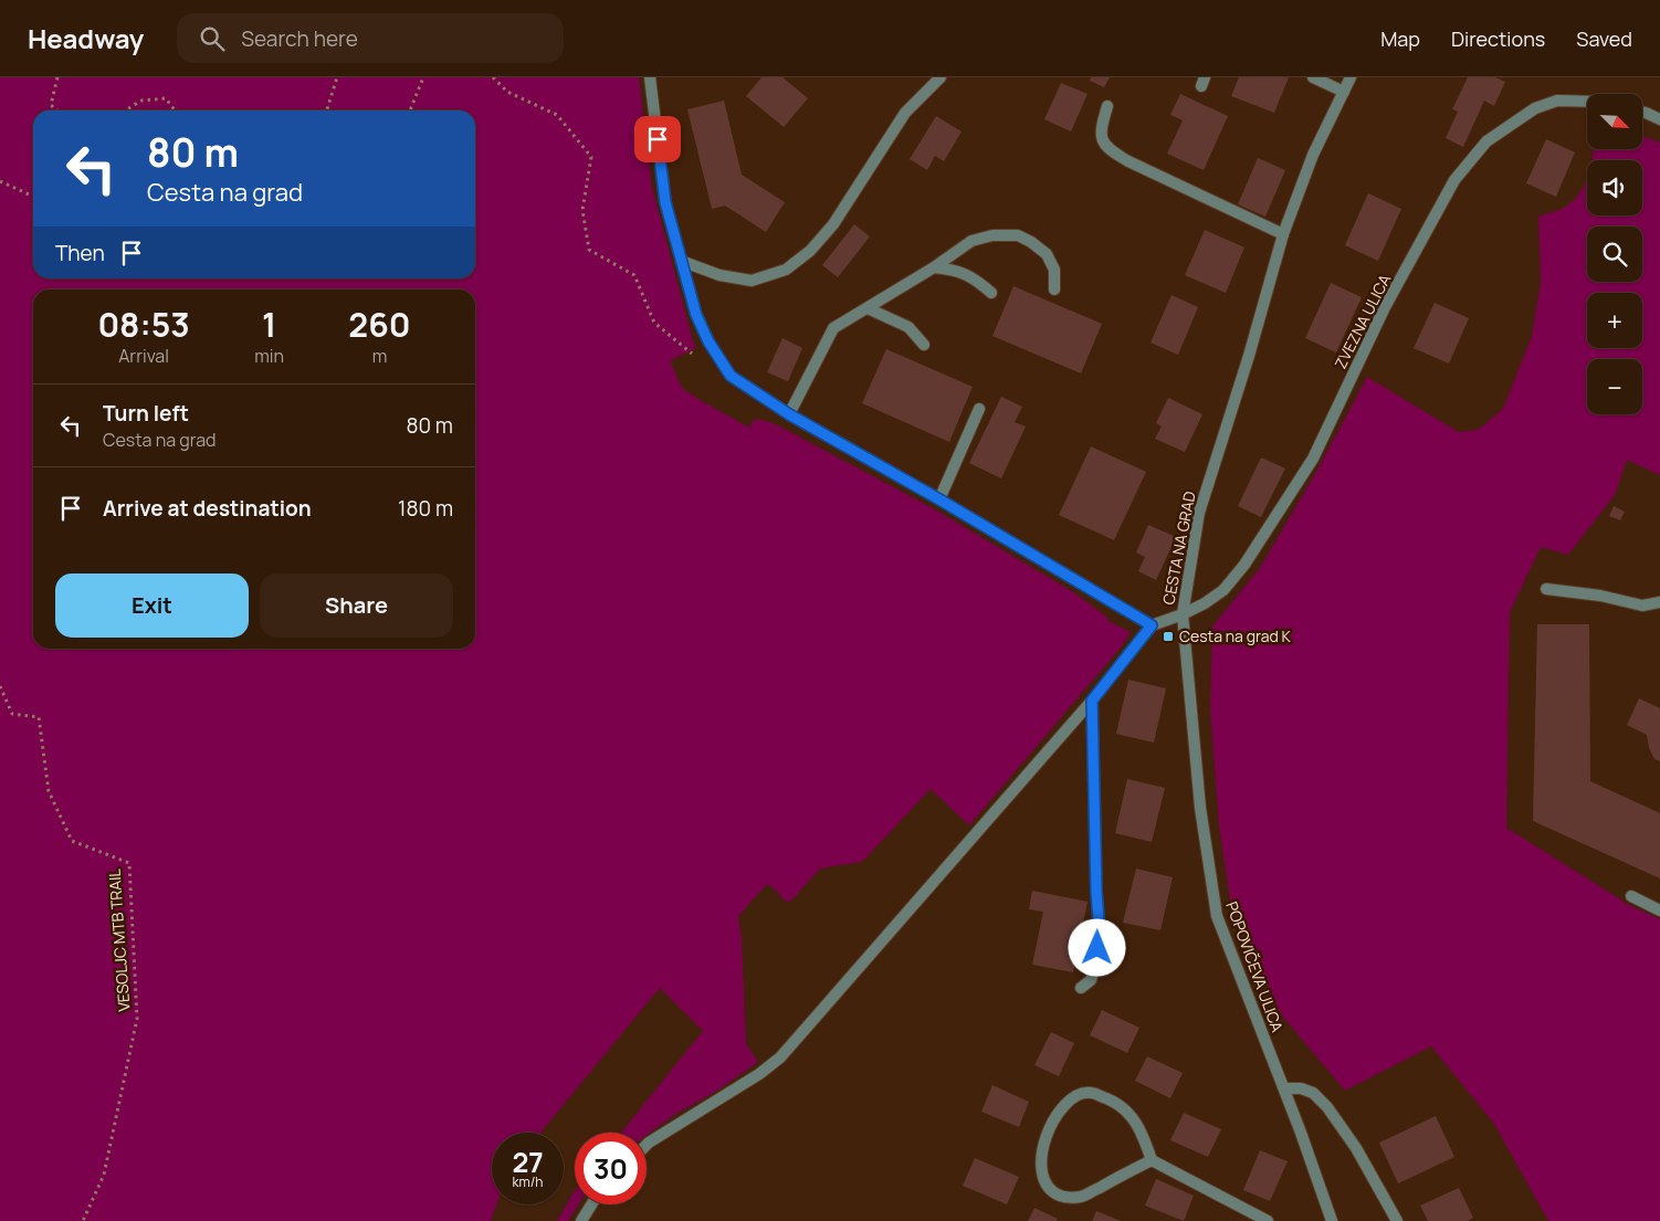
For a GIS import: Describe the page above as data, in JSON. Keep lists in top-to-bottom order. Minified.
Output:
{"streets":{"street":["ZVEZNA ULICA","CESTA NA GRAD","POPOVIČEVA ULICA"],"path":["VESOLJC MTB TRAIL"]},"crossings":[["ZVEZNA ULICA","CESTA NA GRAD"],["ZVEZNA ULICA","POPOVIČEVA ULICA"],["CESTA NA GRAD","POPOVIČEVA ULICA"]],"places":{"transit":["Cesta na grad K"]},"north":"bottom right","page":{"header":"Headway","search":"Search here","nav":["Map","Directions","Saved"],"map_buttons":["+","−"],"turn":["80 m","Cesta na grad"],"then":"Then","eta":["08:53","Arrival","1","min","260","m"],"list":[{"name":"Turn left","note":"Cesta na grad","value":"80 m"},{"name":"Arrive at destination","value":"180 m"}],"buttons":["Exit","Share"],"speed":"27 km/h","limit":"30"}}
